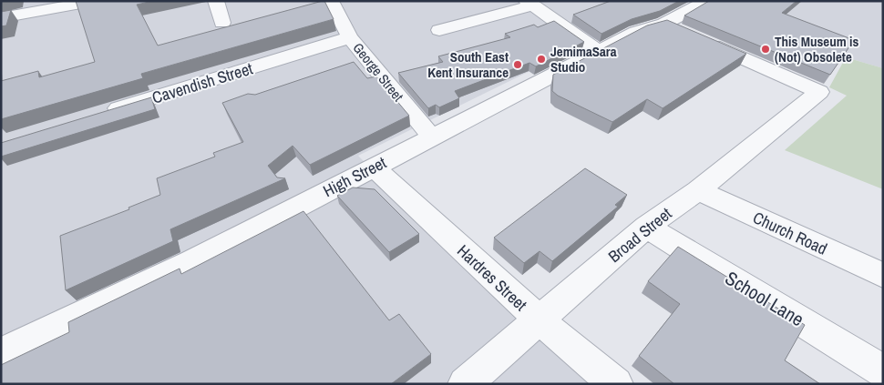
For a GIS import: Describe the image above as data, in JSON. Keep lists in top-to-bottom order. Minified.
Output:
{"streets":{"street":["George Street","Cavendish Street","High Street","Church Road","Broad Street","Hardres Street","School Lane"]},"crossings":[["George Street","Cavendish Street"],["George Street","High Street"],["High Street","Broad Street"],["High Street","Hardres Street"],["Church Road","Broad Street"],["Broad Street","Hardres Street"],["Broad Street","School Lane"]],"places":["This Museum is (Not) Obsolete","JemimaSara Studio","South East Kent Insurance"]}
